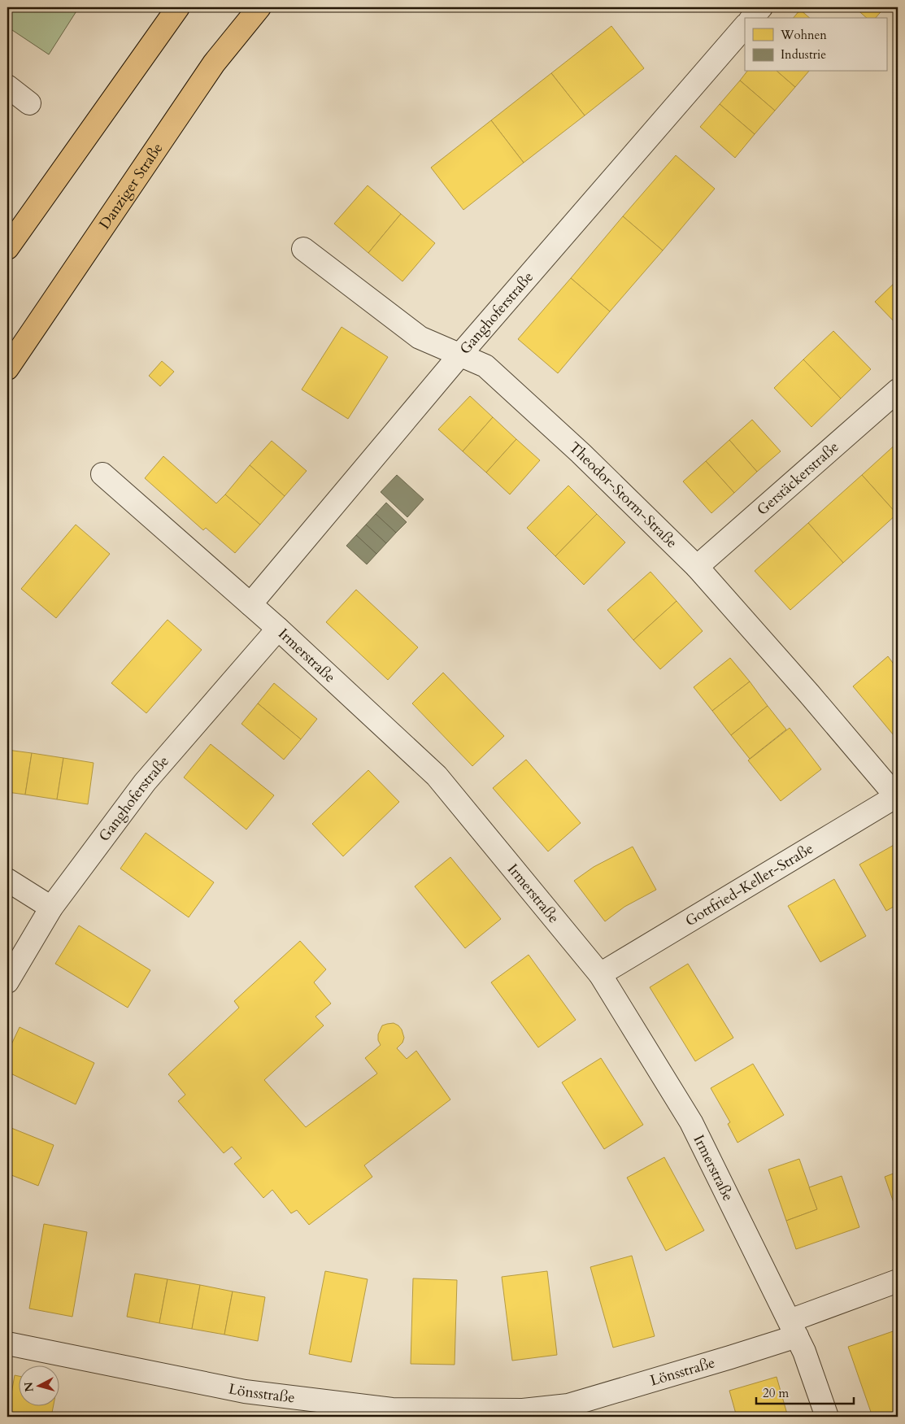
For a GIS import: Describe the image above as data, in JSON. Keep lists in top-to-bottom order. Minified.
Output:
{"streets":{"highway":["Danziger Straße"],"street":["Ganghoferstraße","Gerstäckerstraße","Theodor-Storm-Straße","Irmerstraße","Gottfried-Keller-Straße","Lönsstraße"]},"crossings":[["Ganghoferstraße","Theodor-Storm-Straße"],["Ganghoferstraße","Irmerstraße"],["Gerstäckerstraße","Theodor-Storm-Straße"],["Theodor-Storm-Straße","Gottfried-Keller-Straße"],["Irmerstraße","Gottfried-Keller-Straße"],["Irmerstraße","Lönsstraße"]],"legend":["Wohnen","Industrie"],"scale_bar":"20 m","north":"left"}
